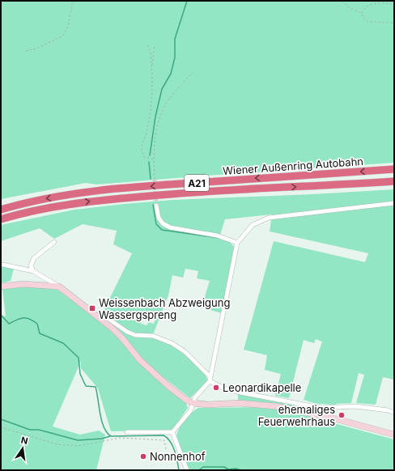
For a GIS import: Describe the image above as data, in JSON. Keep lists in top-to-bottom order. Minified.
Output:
{"streets":{"highway":["Wiener Außenring Autobahn","A21"]},"places":{"transit":["Weissenbach Abzweigung Wassergspreng"],"other":["Leonardikapelle","ehemaliges Feuerwehrhaus","Nonnenhof"]},"north":"top"}
